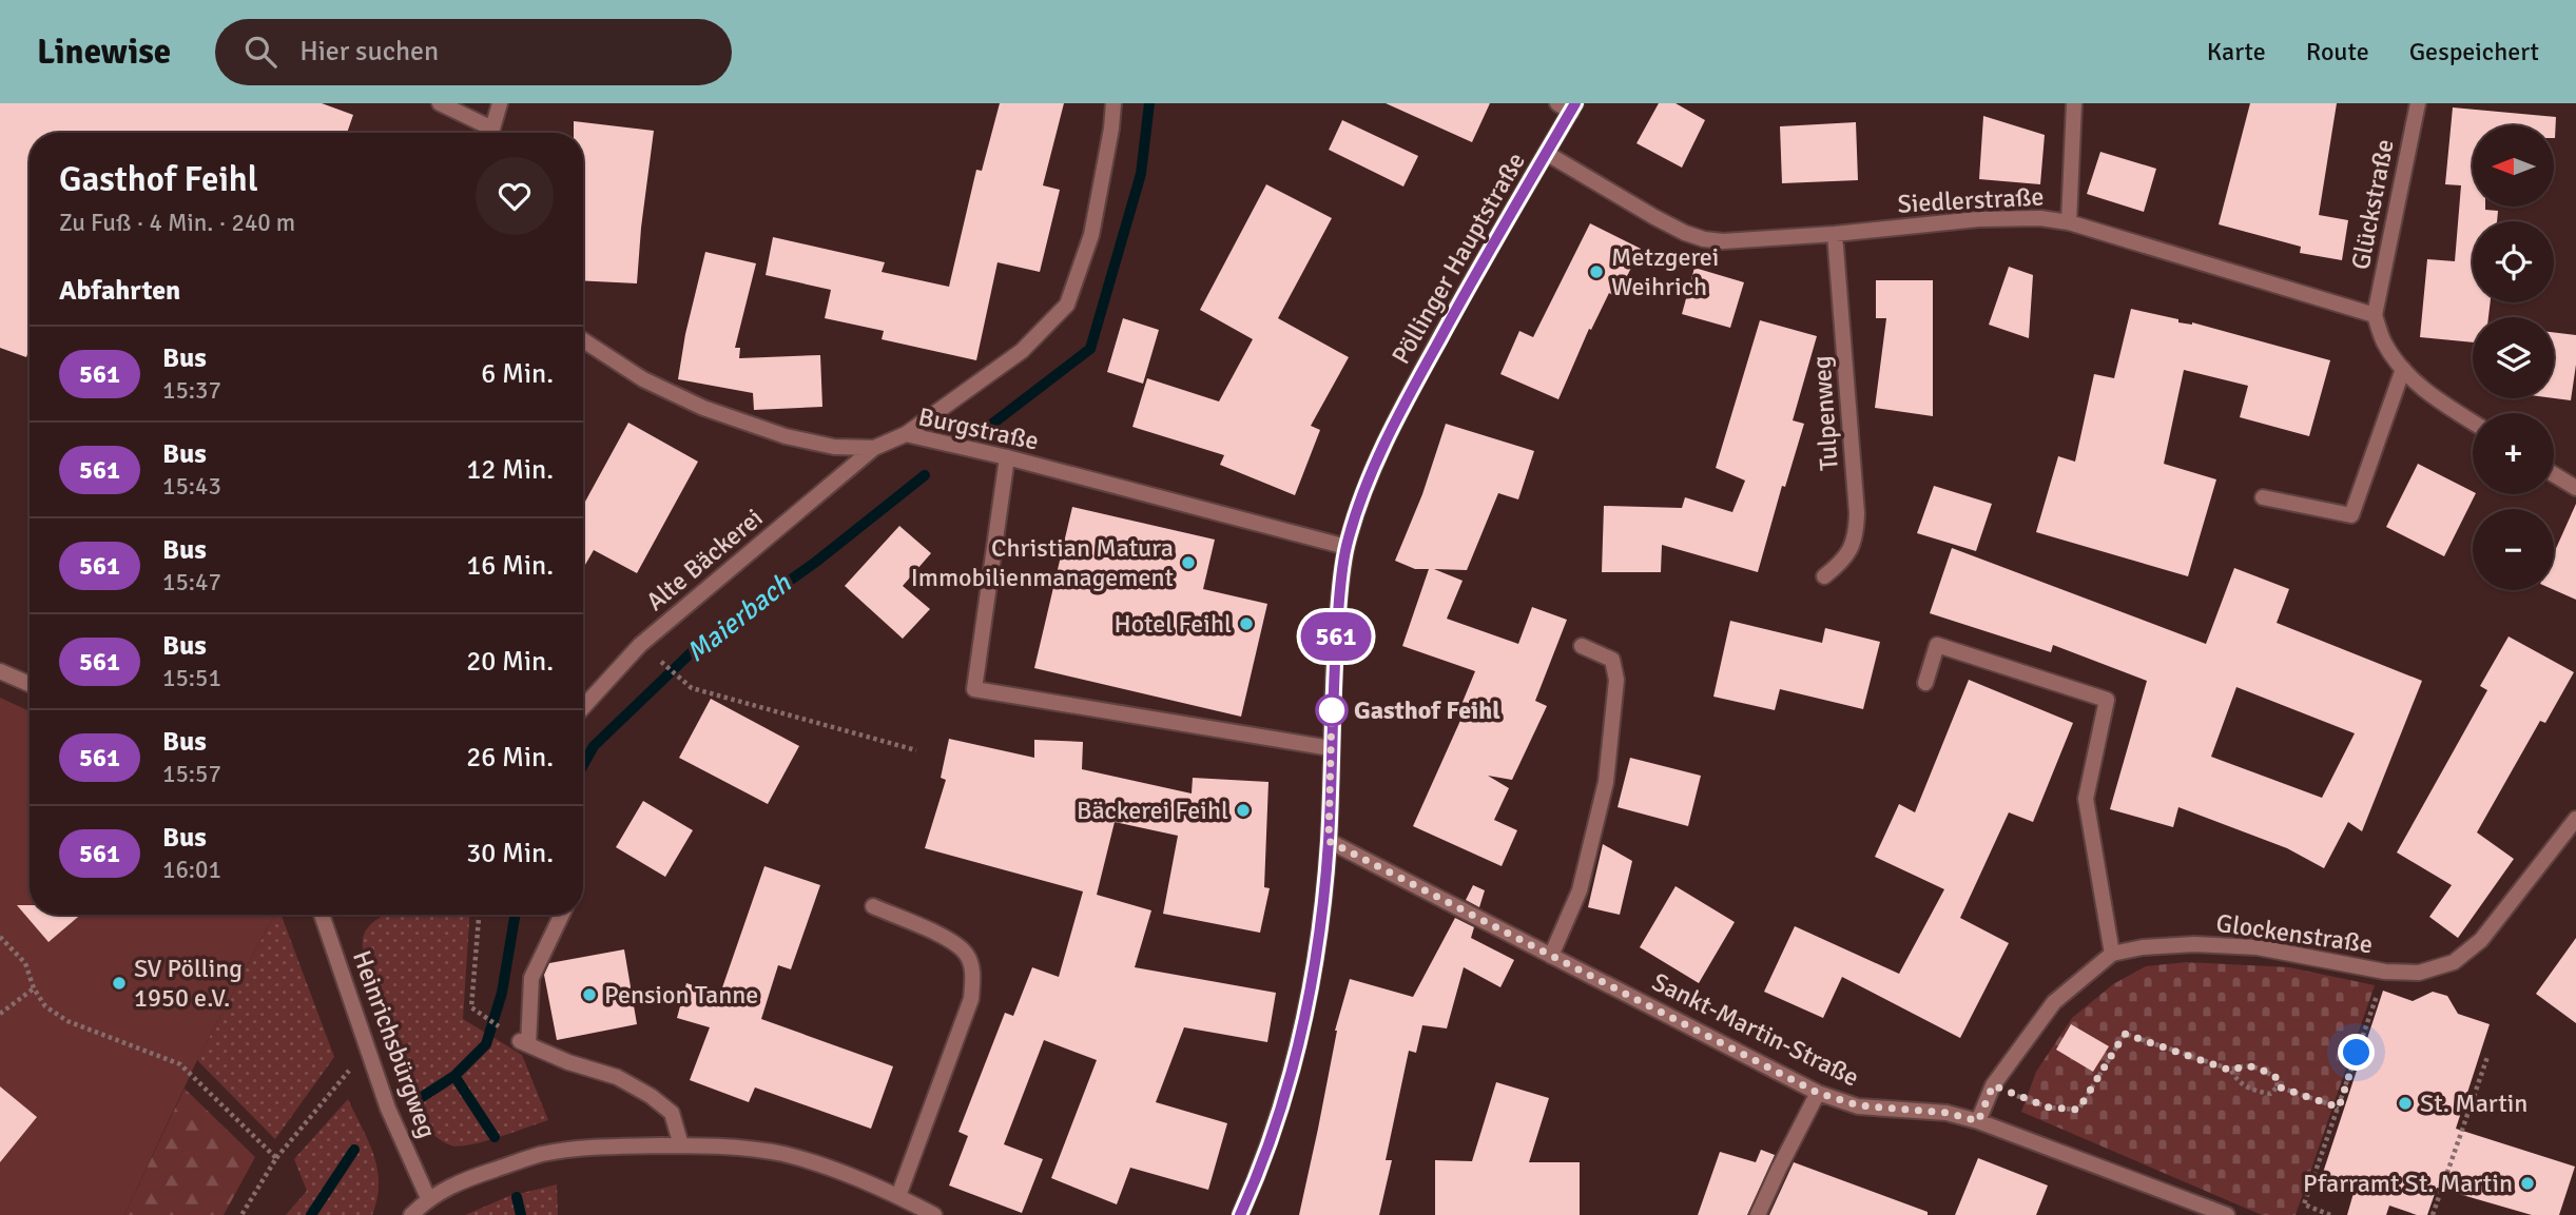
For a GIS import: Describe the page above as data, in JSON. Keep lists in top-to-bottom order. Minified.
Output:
{"streets":{"street":["Siedlerstraße","Glückstraße","Pöllinger Hauptstraße","Tulpenweg","Burgstraße","Alte Bäckerei","Glockenstraße","Sankt-Martin-Straße","Heinrichsbürgweg"]},"crossings":[["Siedlerstraße","Glückstraße"],["Siedlerstraße","Pöllinger Hauptstraße"],["Siedlerstraße","Tulpenweg"],["Pöllinger Hauptstraße","Burgstraße"],["Pöllinger Hauptstraße","Sankt-Martin-Straße"],["Burgstraße","Alte Bäckerei"],["Glockenstraße","Sankt-Martin-Straße"]],"water":["Maierbach"],"places":["Metzgerei Weihrich","Christian Matura Immobilienmanagement","Hotel Feihl","Gasthof Feihl","Bäckerei Feihl","SV Pölling 1950 e.V.","Pension Tanne","St. Martin","Pfarramt St. Martin"],"lines":["bus line 561"],"north":"left","page":{"header":"Linewise","search":"Hier suchen","nav":["Karte","Route","Gespeichert"],"on_map":"561","map_buttons":["+","−"],"heading":[["Gasthof Feihl","Zu Fuß · 4 Min. · 240 m"],"Abfahrten"],"list":[{"mark":"561","name":"Bus","note":"15:37","value":"6 Min."},{"mark":"561","name":"Bus","note":"15:43","value":"12 Min."},{"mark":"561","name":"Bus","note":"15:47","value":"16 Min."},{"mark":"561","name":"Bus","note":"15:51","value":"20 Min."},{"mark":"561","name":"Bus","note":"15:57","value":"26 Min."},{"mark":"561","name":"Bus","note":"16:01","value":"30 Min."}]}}
